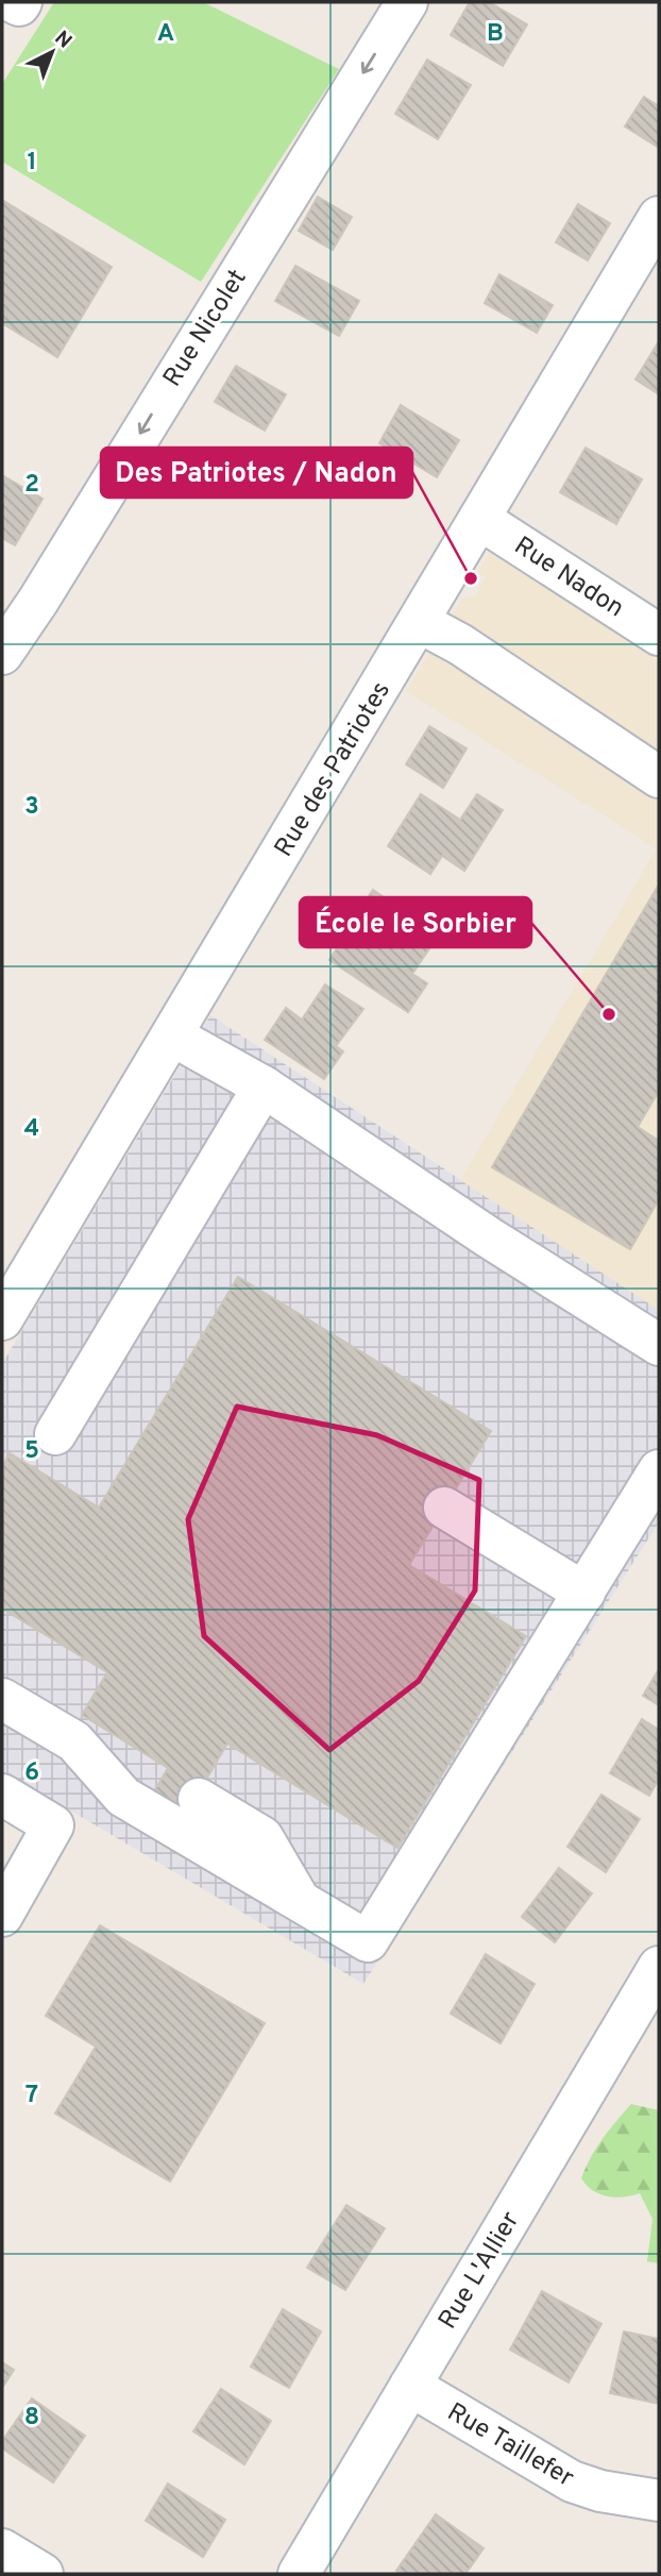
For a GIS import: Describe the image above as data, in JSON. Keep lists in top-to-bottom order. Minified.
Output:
{"streets":{"street":["Rue Nicolet","Rue Nadon","Rue des Patriotes","Rue L'Allier","Rue Taillefer"]},"crossings":[["Rue Nadon","Rue des Patriotes"],["Rue L'Allier","Rue Taillefer"]],"one_way":["Rue Nicolet"],"places":["Des Patriotes / Nadon","École le Sorbier"],"north":"top right","grid":{"columns":["A","B"],"rows":["1","2","3","4","5","6","7","8"]}}
